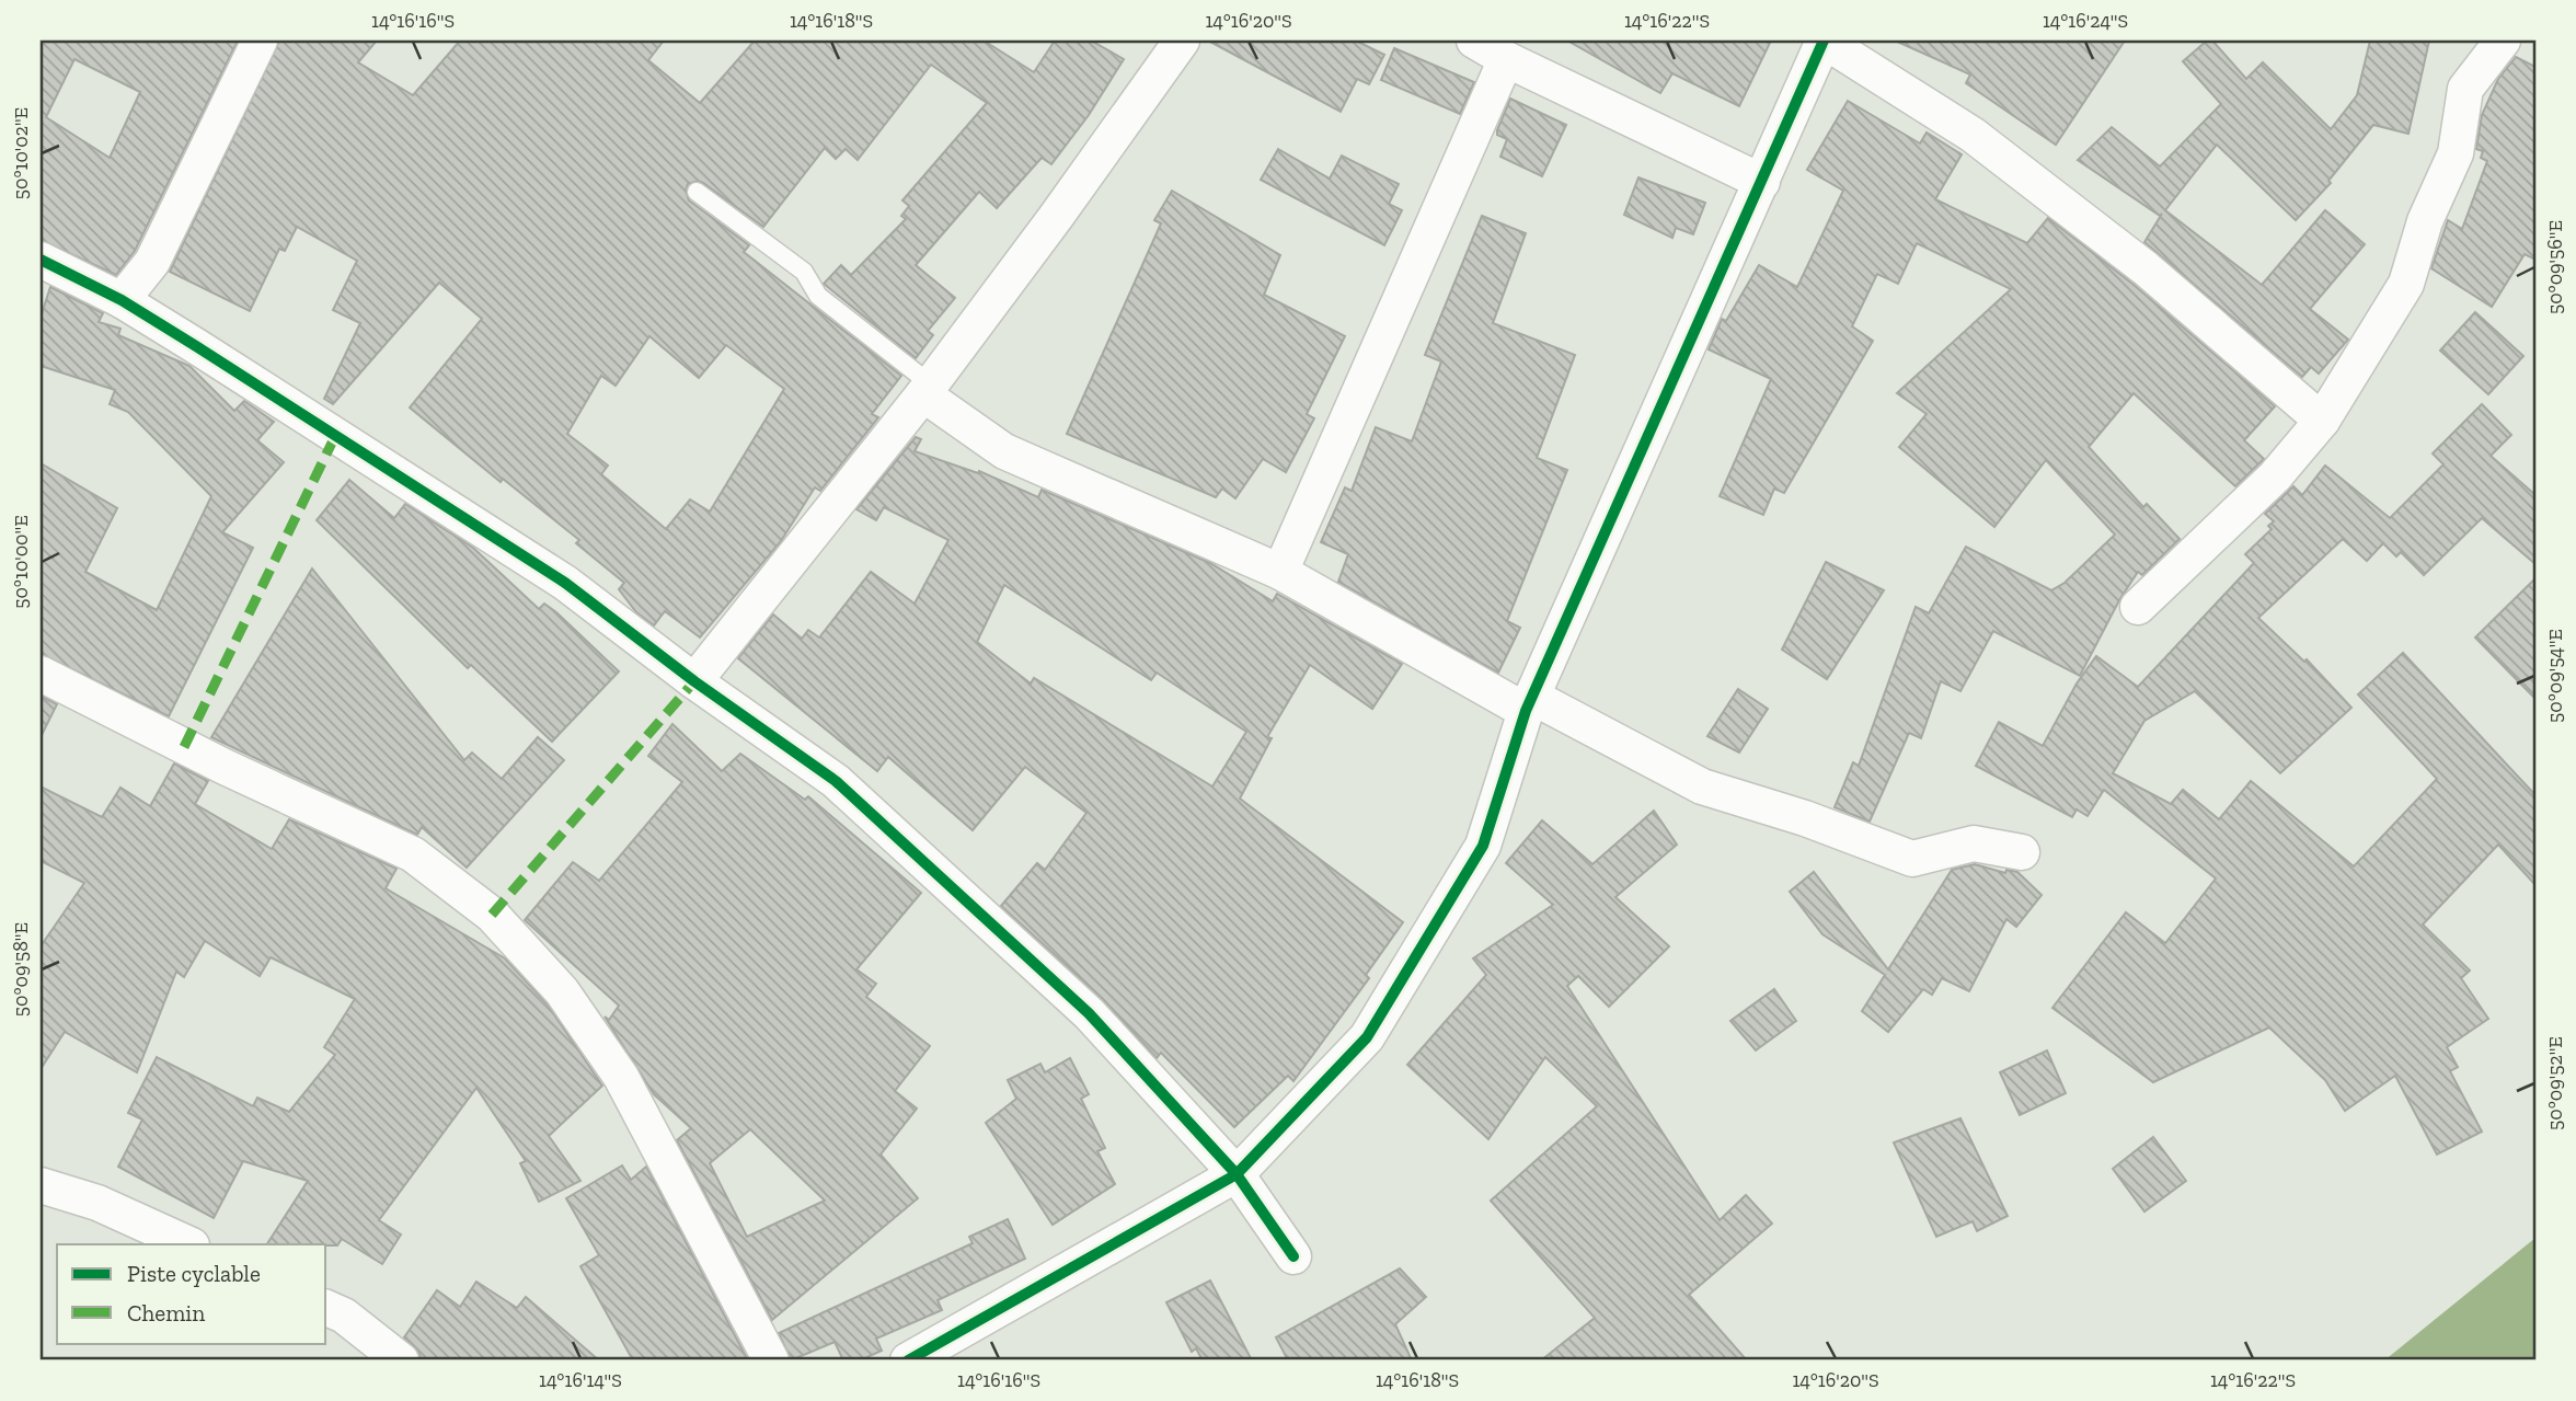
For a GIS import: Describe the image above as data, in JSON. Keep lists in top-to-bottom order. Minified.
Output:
{"legend":["Piste cyclable","Chemin"],"coordinates":["14°16'16\"S","14°16'18\"S","14°16'20\"S","14°16'22\"S","14°16'24\"S","50°10'02\"E","50°09'56\"E","50°10'00\"E","50°09'54\"E","50°09'58\"E","50°09'52\"E","14°16'14\"S"]}
